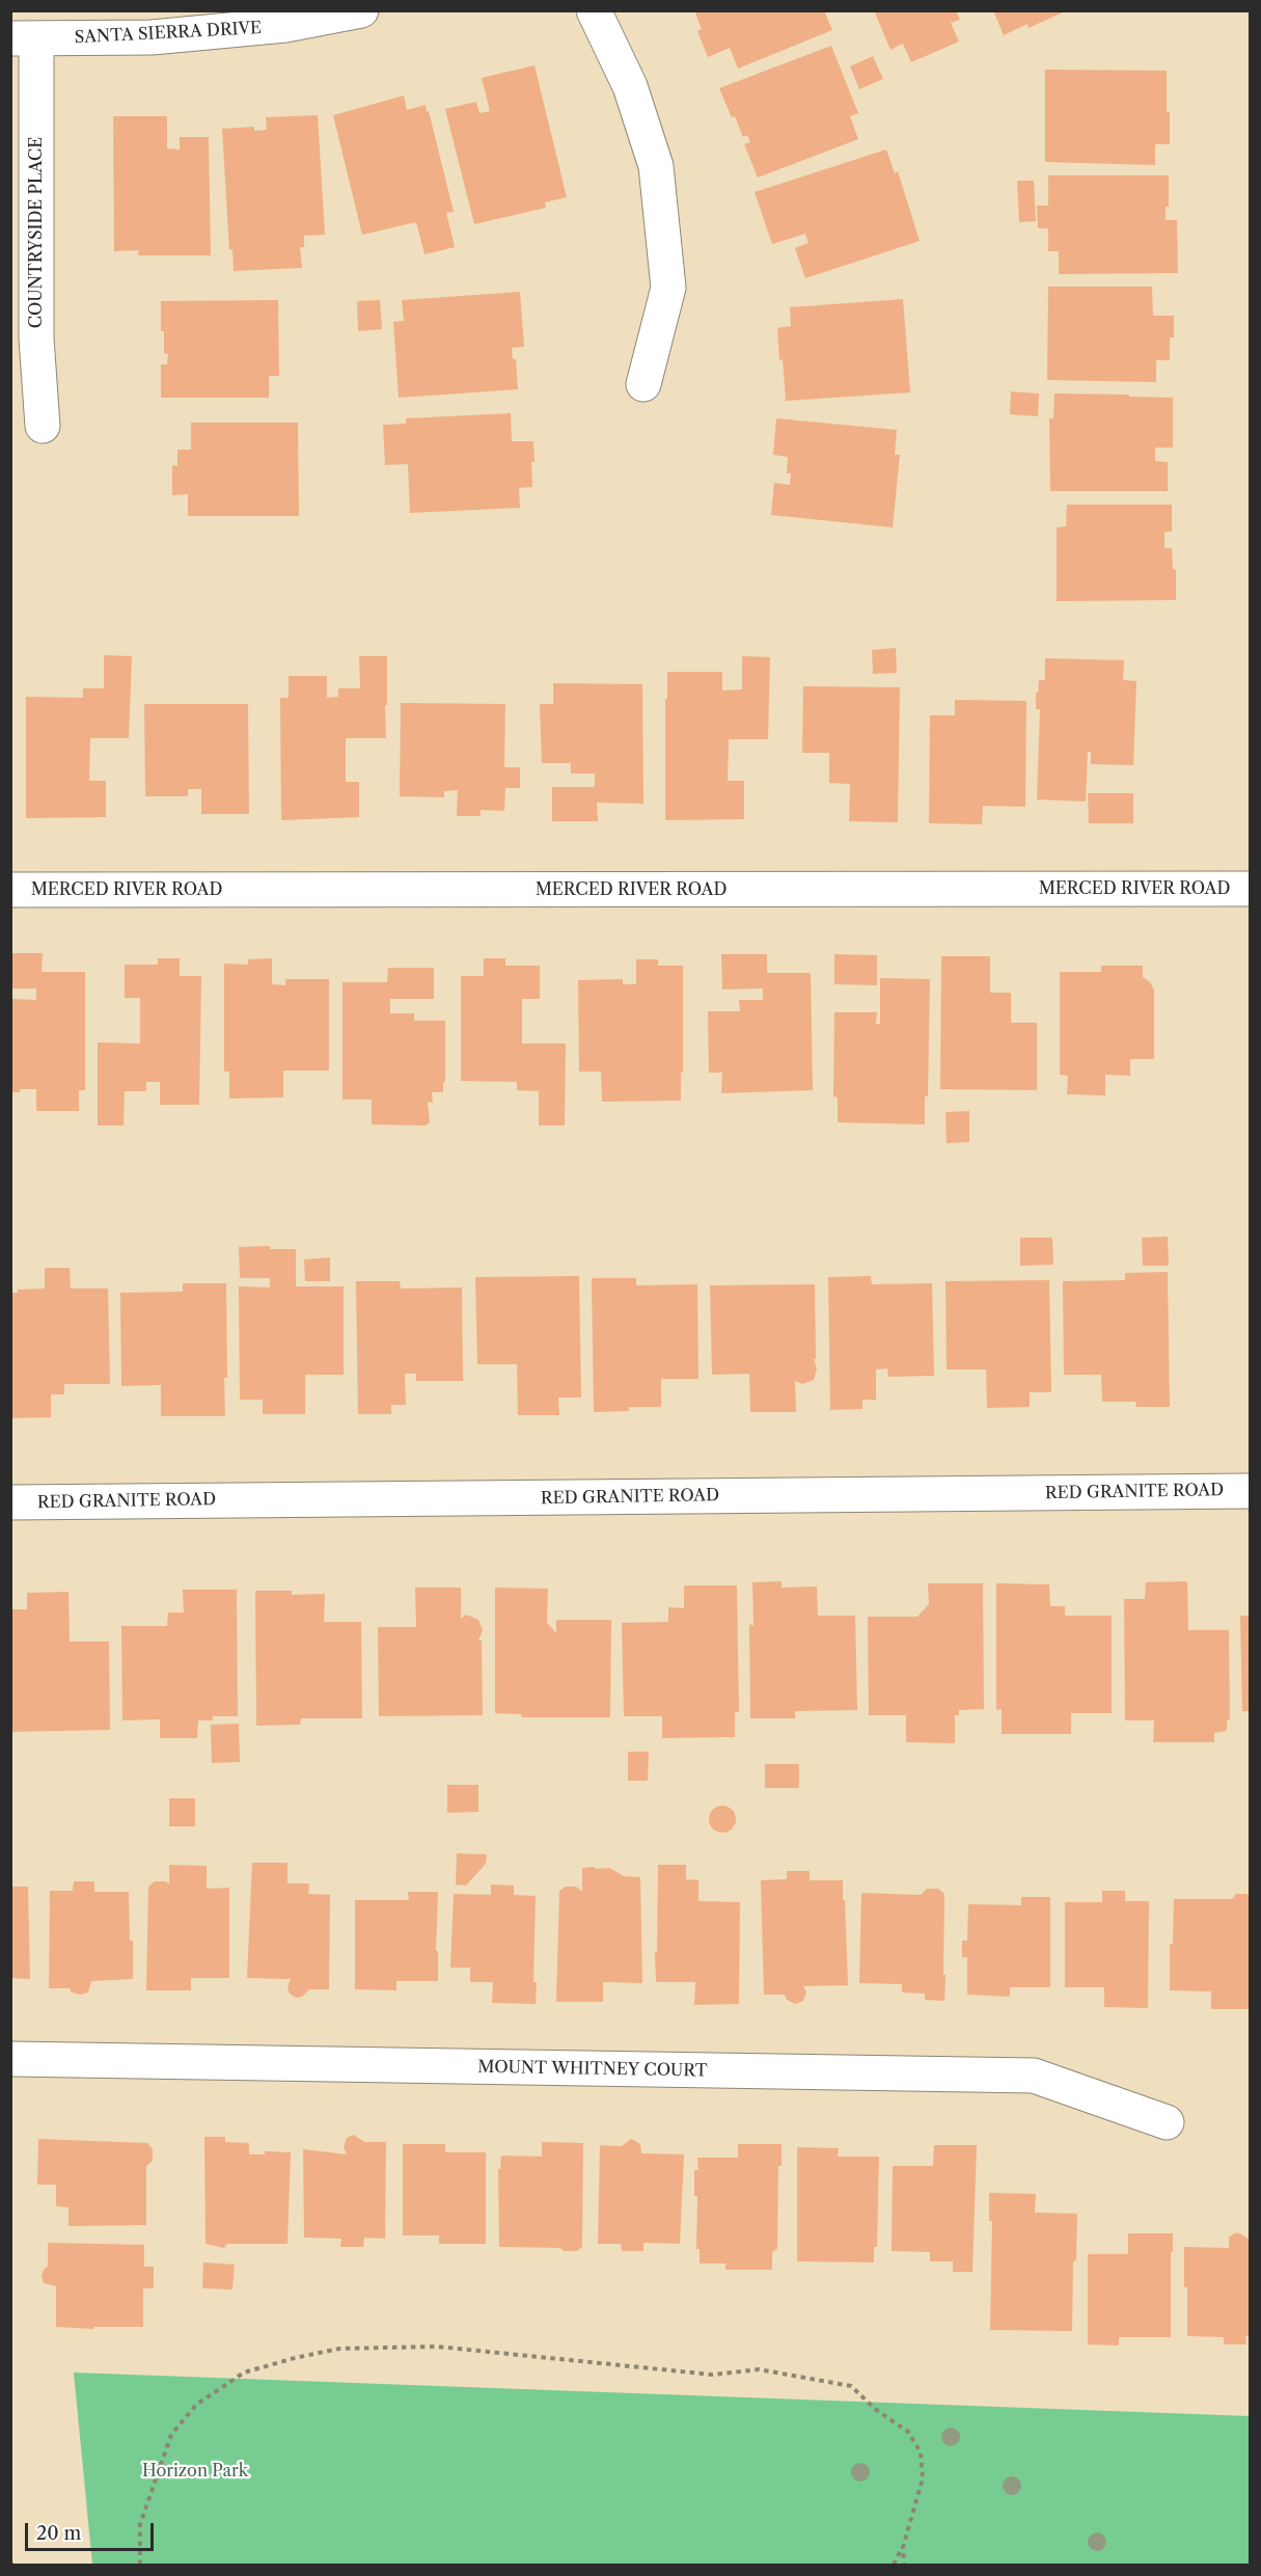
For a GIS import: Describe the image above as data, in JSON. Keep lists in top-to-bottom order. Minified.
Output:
{"streets":{"street":["SANTA SIERRA DRIVE","COUNTRYSIDE PLACE","MERCED RIVER ROAD","RED GRANITE ROAD","MOUNT WHITNEY COURT"]},"crossings":[["SANTA SIERRA DRIVE","COUNTRYSIDE PLACE"]],"parks":["Horizon Park"],"scale_bar":"20 m"}
